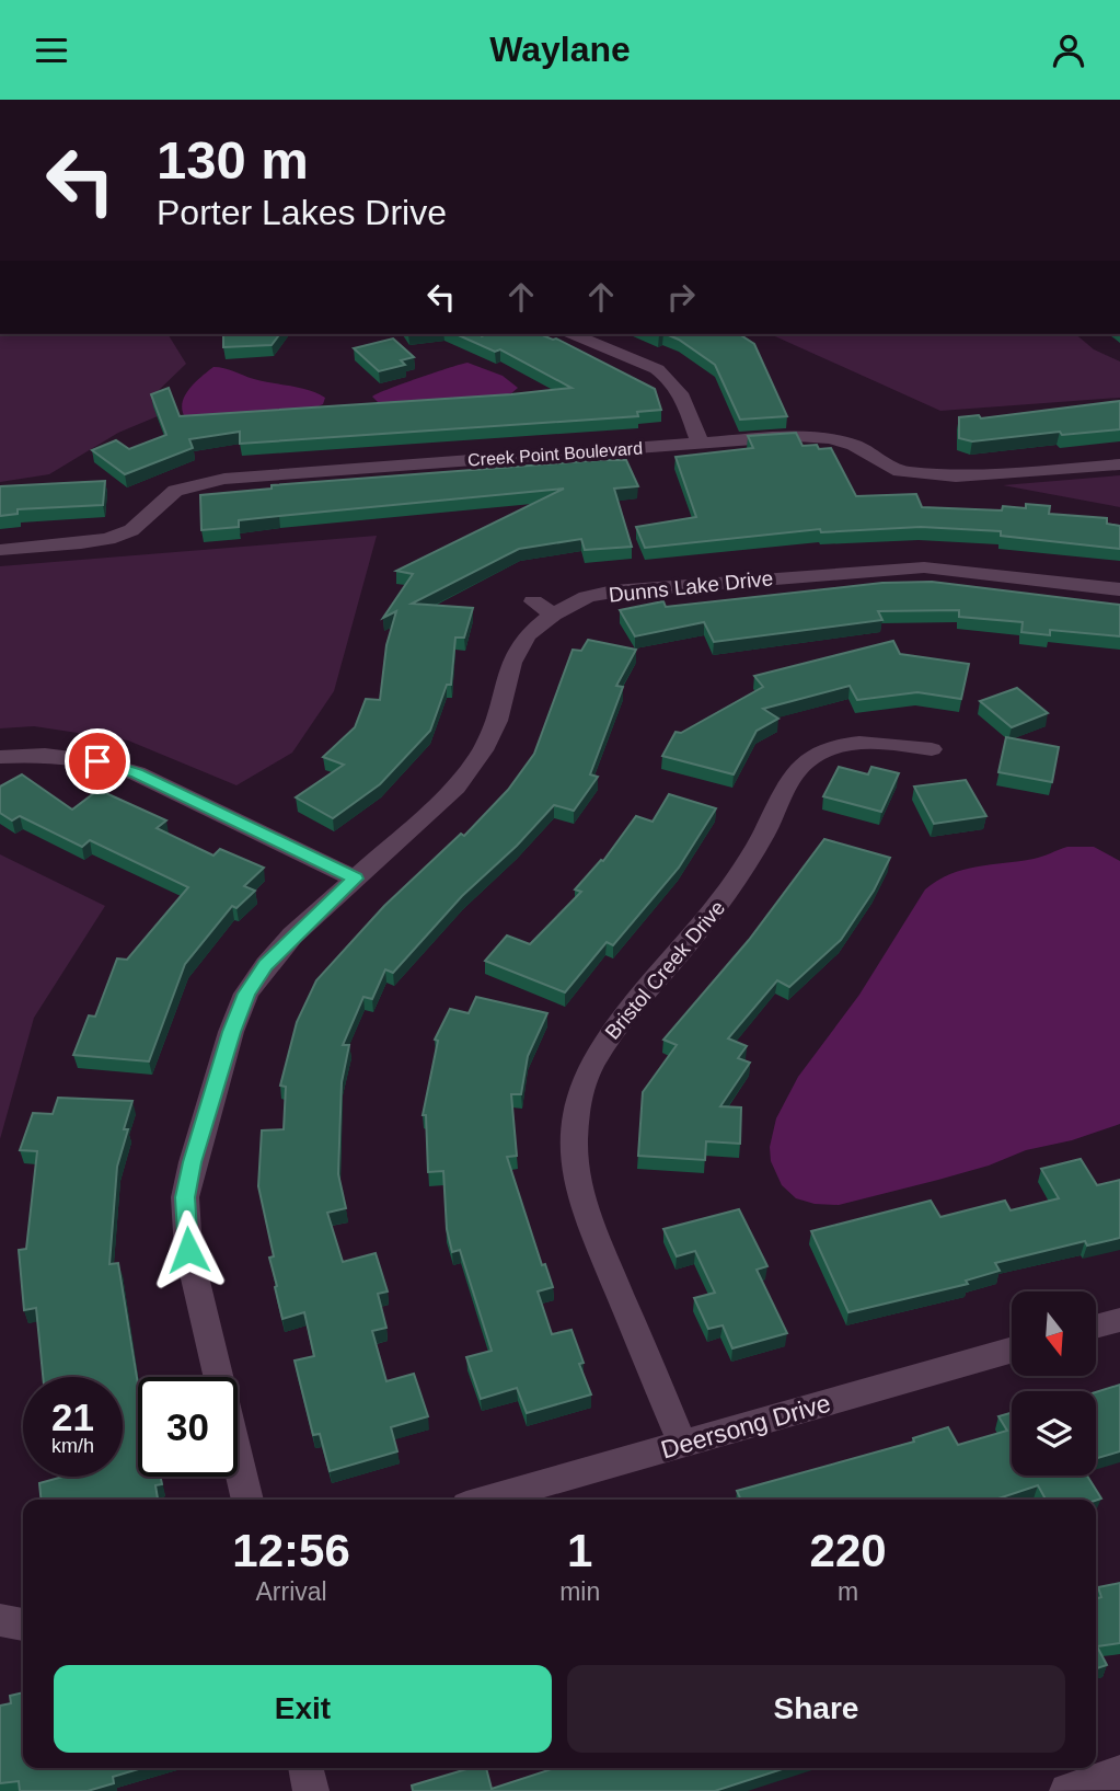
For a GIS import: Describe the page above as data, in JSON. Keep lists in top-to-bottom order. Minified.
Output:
{"streets":{"street":["Creek Point Boulevard","Dunns Lake Drive","Bristol Creek Drive","Deersong Drive"]},"crossings":[["Bristol Creek Drive","Deersong Drive"]],"north":"bottom","page":{"header":"Waylane","turn":["130 m","Porter Lakes Drive"],"speed":"21 km/h","limit":"30","eta":["12:56","Arrival","1","min","220","m"],"buttons":["Exit","Share"]}}
